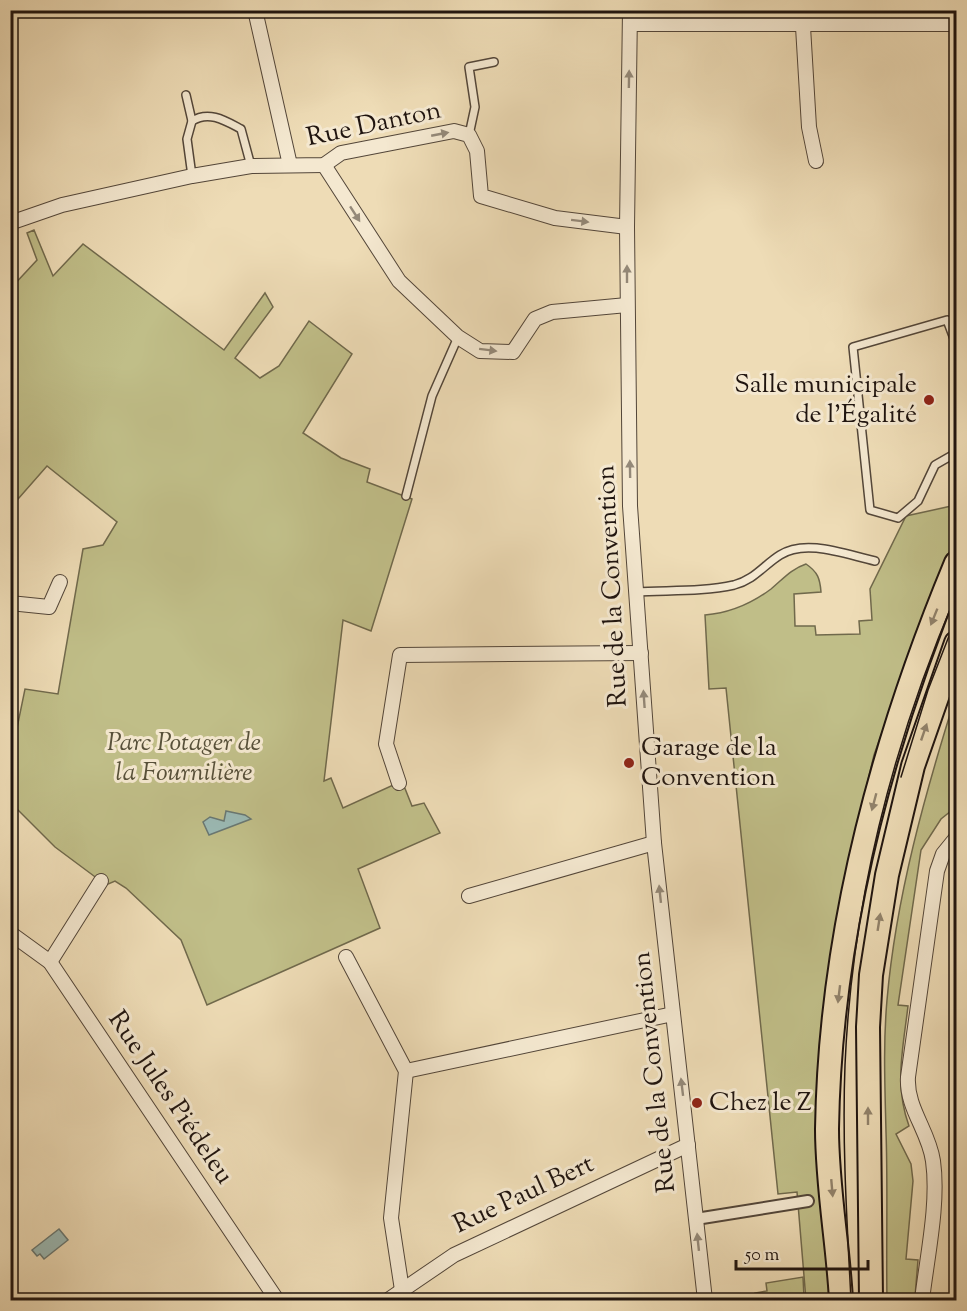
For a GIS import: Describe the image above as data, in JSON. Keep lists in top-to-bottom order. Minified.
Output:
{"streets":{"street":["Rue Danton","Rue de la Convention","Rue Jules Piédeleu","Rue Paul Bert"]},"crossings":[["Rue Danton","Rue de la Convention"],["Rue de la Convention","Rue Paul Bert"]],"one_way":["Rue Danton","Rue de la Convention"],"parks":["Parc Potager de la Fournilière"],"places":["Salle municipale de l'Égalité","Garage de la Convention","Chez le Z"],"scale_bar":"50 m"}
